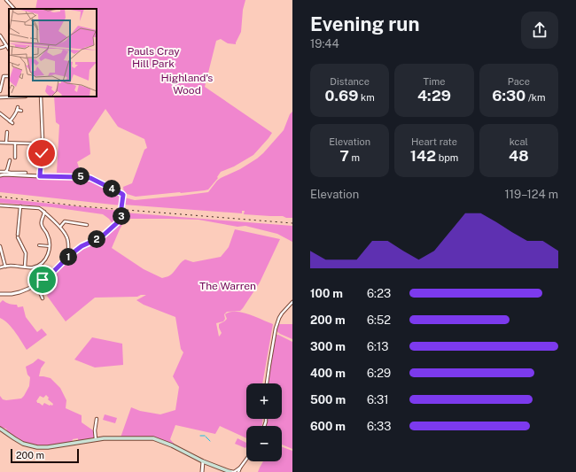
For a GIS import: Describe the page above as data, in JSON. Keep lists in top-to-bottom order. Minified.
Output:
{"parks":["Pauls Cray Hill Park","Highland's Wood","The Warren"],"scale_bar":"200 m","page":{"heading":["Evening run","19:44"],"stats":[["Distance","0.69 km"],["Time","4:29"],["Pace","6:30 /km"],["Elevation","7 m"],["Heart rate","142 bpm"],["kcal","48"]],"pins":["5","4","3","2","1"],"chart":["Elevation","119–124 m"],"list":[{"name":"100 m","note":"6:23"},{"name":"200 m","note":"6:52"},{"name":"300 m","note":"6:13"},{"name":"400 m","note":"6:29"},{"name":"500 m","note":"6:31"},{"name":"600 m","note":"6:33"}],"map_buttons":["+","−"],"scale":"200 m"}}
